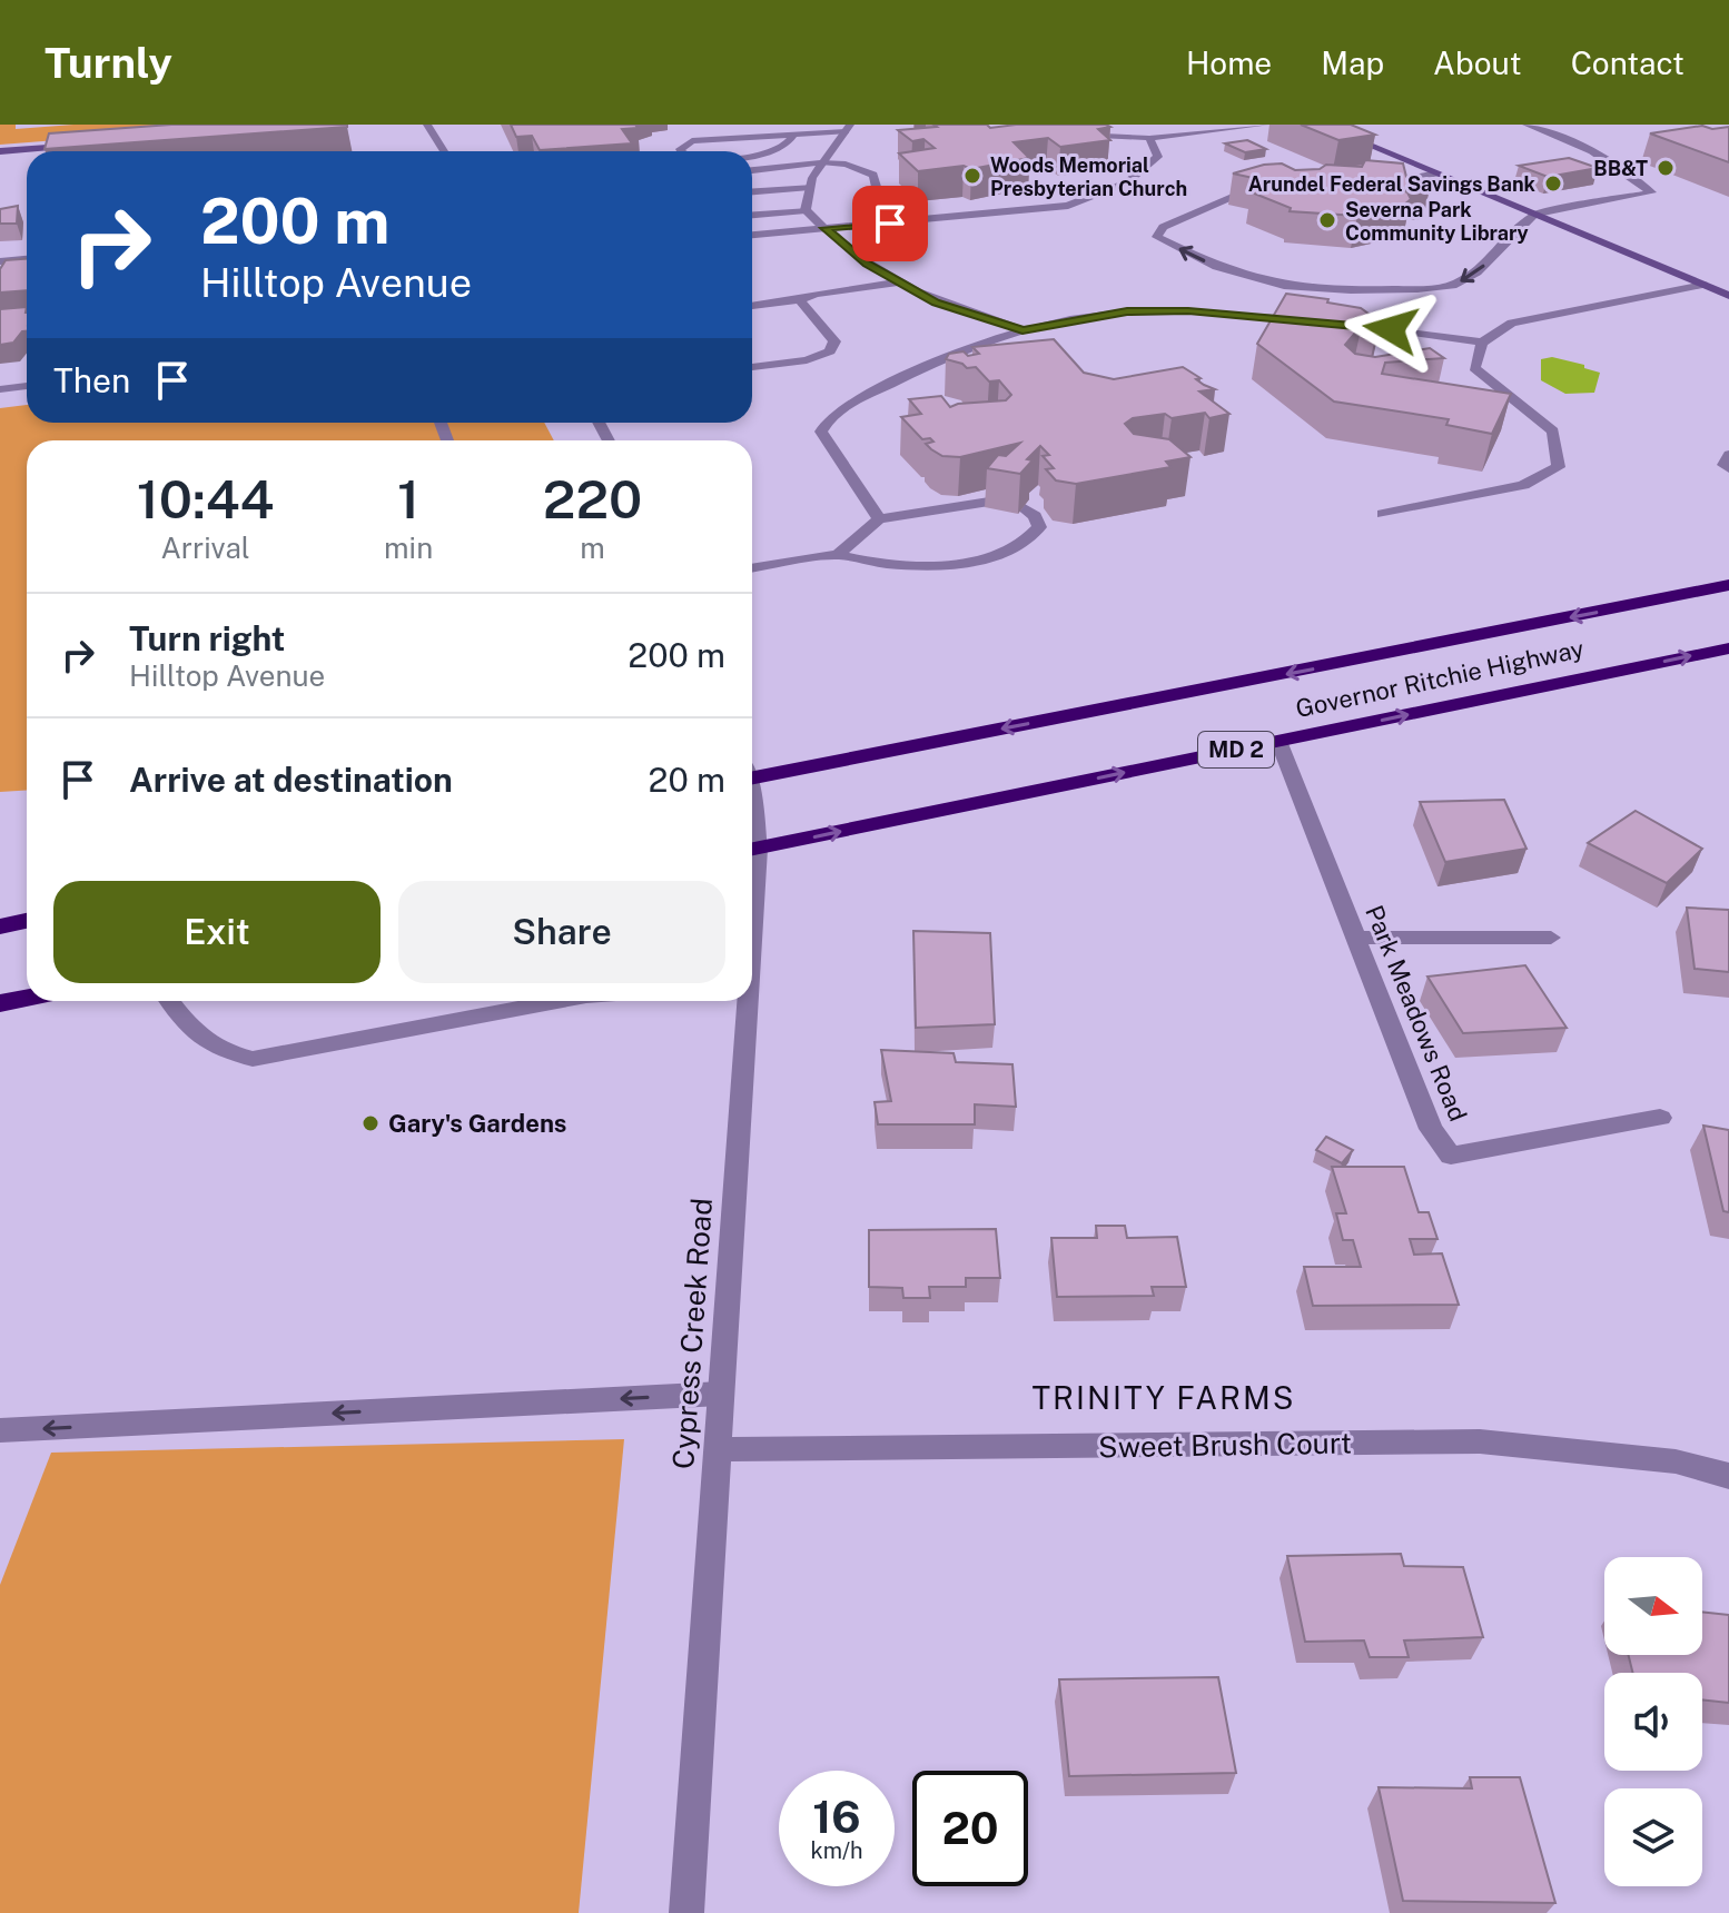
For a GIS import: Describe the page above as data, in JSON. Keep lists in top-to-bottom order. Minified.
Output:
{"streets":{"highway":["Governor Ritchie Highway","MD 2"],"street":["Park Meadows Road","Cypress Creek Road","Sweet Brush Court"]},"crossings":[["Governor Ritchie Highway","Park Meadows Road"],["Cypress Creek Road","Sweet Brush Court"]],"districts":["TRINITY FARMS"],"places":["BB&T","Woods Memorial Presbyterian Church","Arundel Federal Savings Bank","Severna Park Community Library","Gary's Gardens"],"north":"right","page":{"header":"Turnly","nav":["Home","Map","About","Contact"],"turn":["200 m","Hilltop Avenue"],"then":"Then","eta":["10:44","Arrival","1","min","220","m"],"list":[{"name":"Turn right","note":"Hilltop Avenue","value":"200 m"},{"name":"Arrive at destination","value":"20 m"}],"buttons":["Exit","Share"],"speed":"16 km/h","limit":"20"}}
